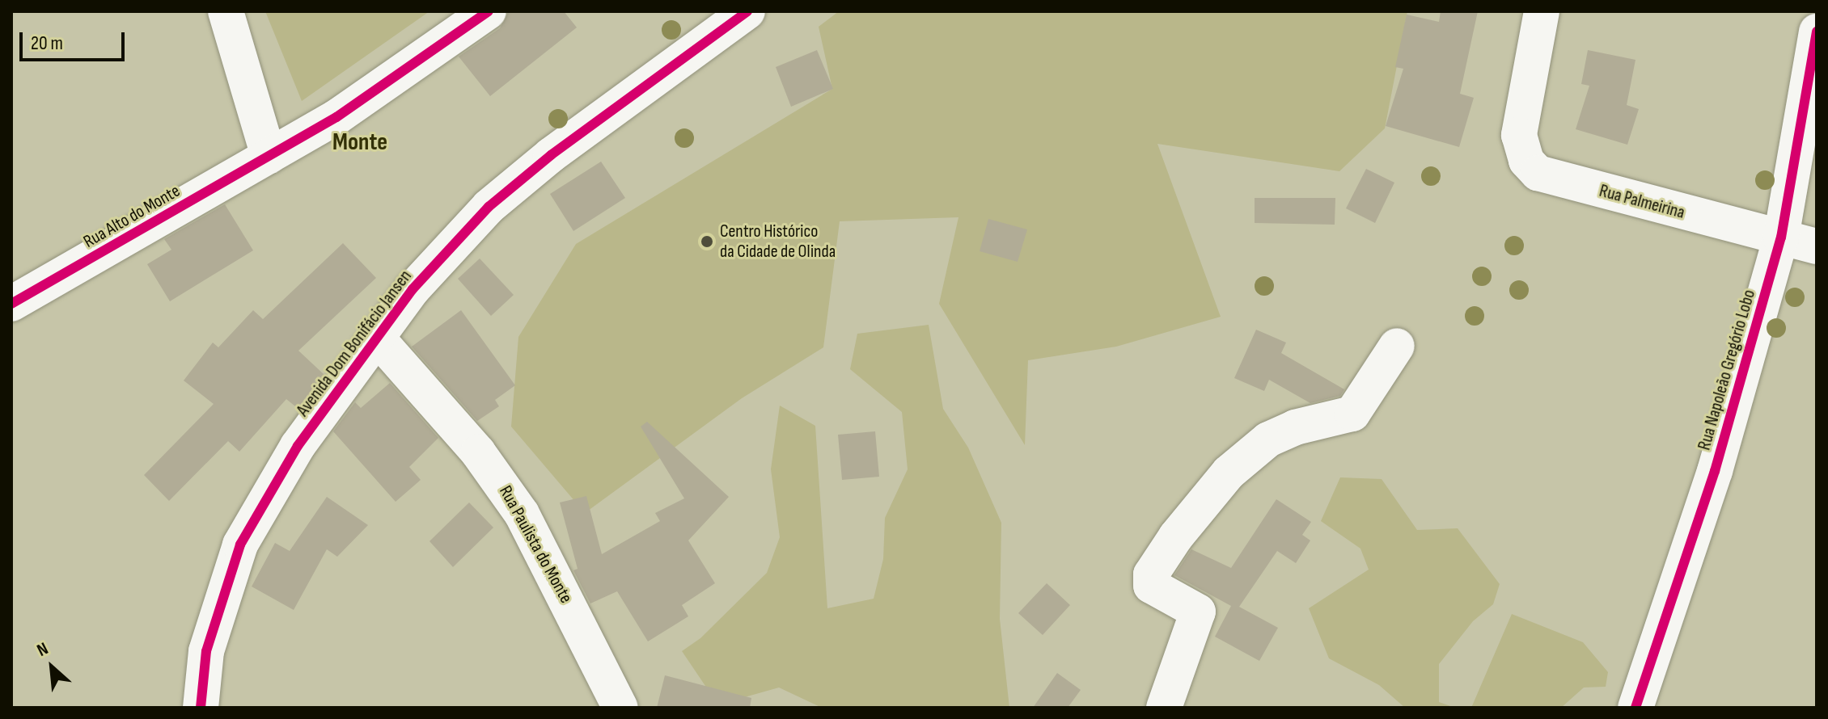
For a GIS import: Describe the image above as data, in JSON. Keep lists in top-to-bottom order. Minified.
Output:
{"streets":{"street":["Rua Palmeirina","Rua Alto do Monte","Avenida Dom Bonifácio Jansen","Rua Napoleão Gregório Lobo","Rua Paulista do Monte"]},"crossings":[["Rua Palmeirina","Rua Napoleão Gregório Lobo"],["Avenida Dom Bonifácio Jansen","Rua Paulista do Monte"]],"districts":["Monte"],"places":["Centro Histórico da Cidade de Olinda"],"scale_bar":"20 m","north":"top left"}
